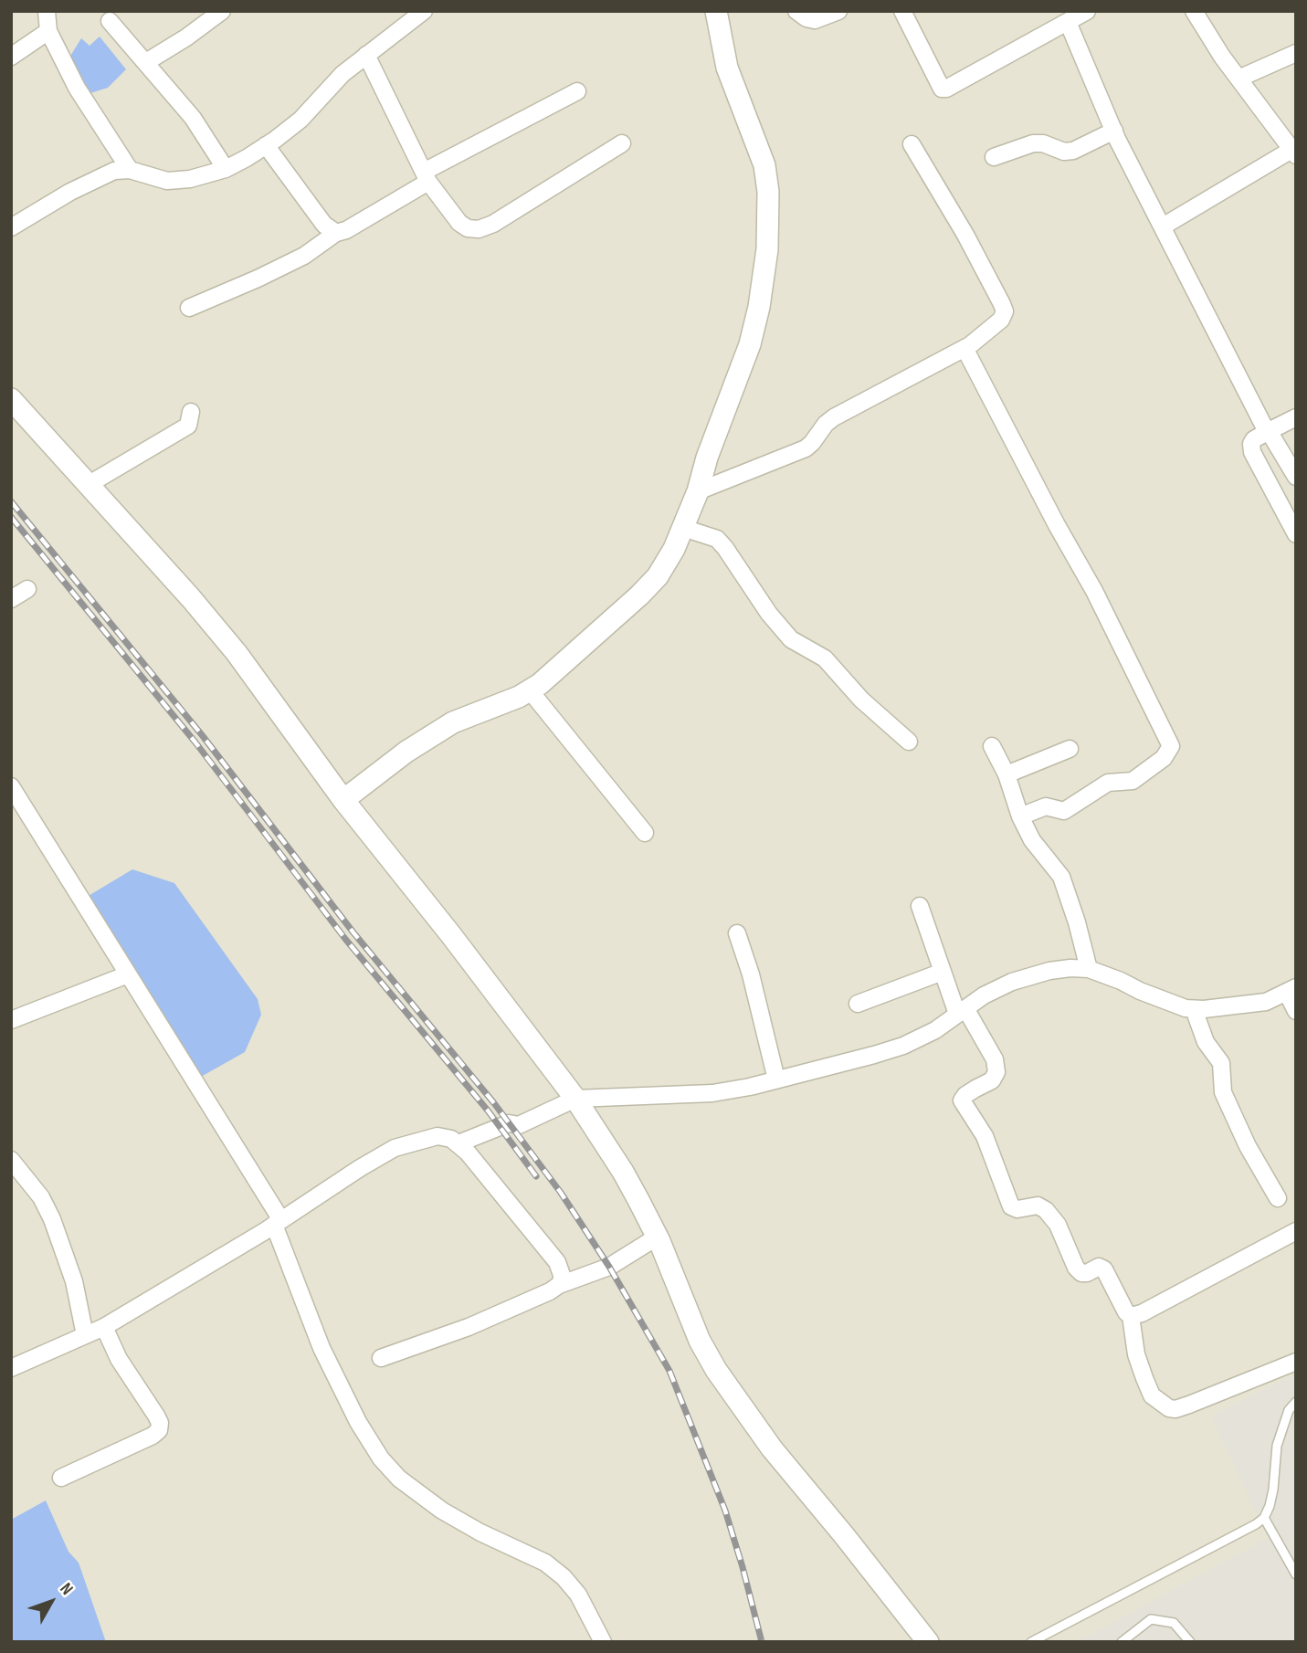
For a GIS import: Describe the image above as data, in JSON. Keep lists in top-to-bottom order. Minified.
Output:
{"north":"top right"}
